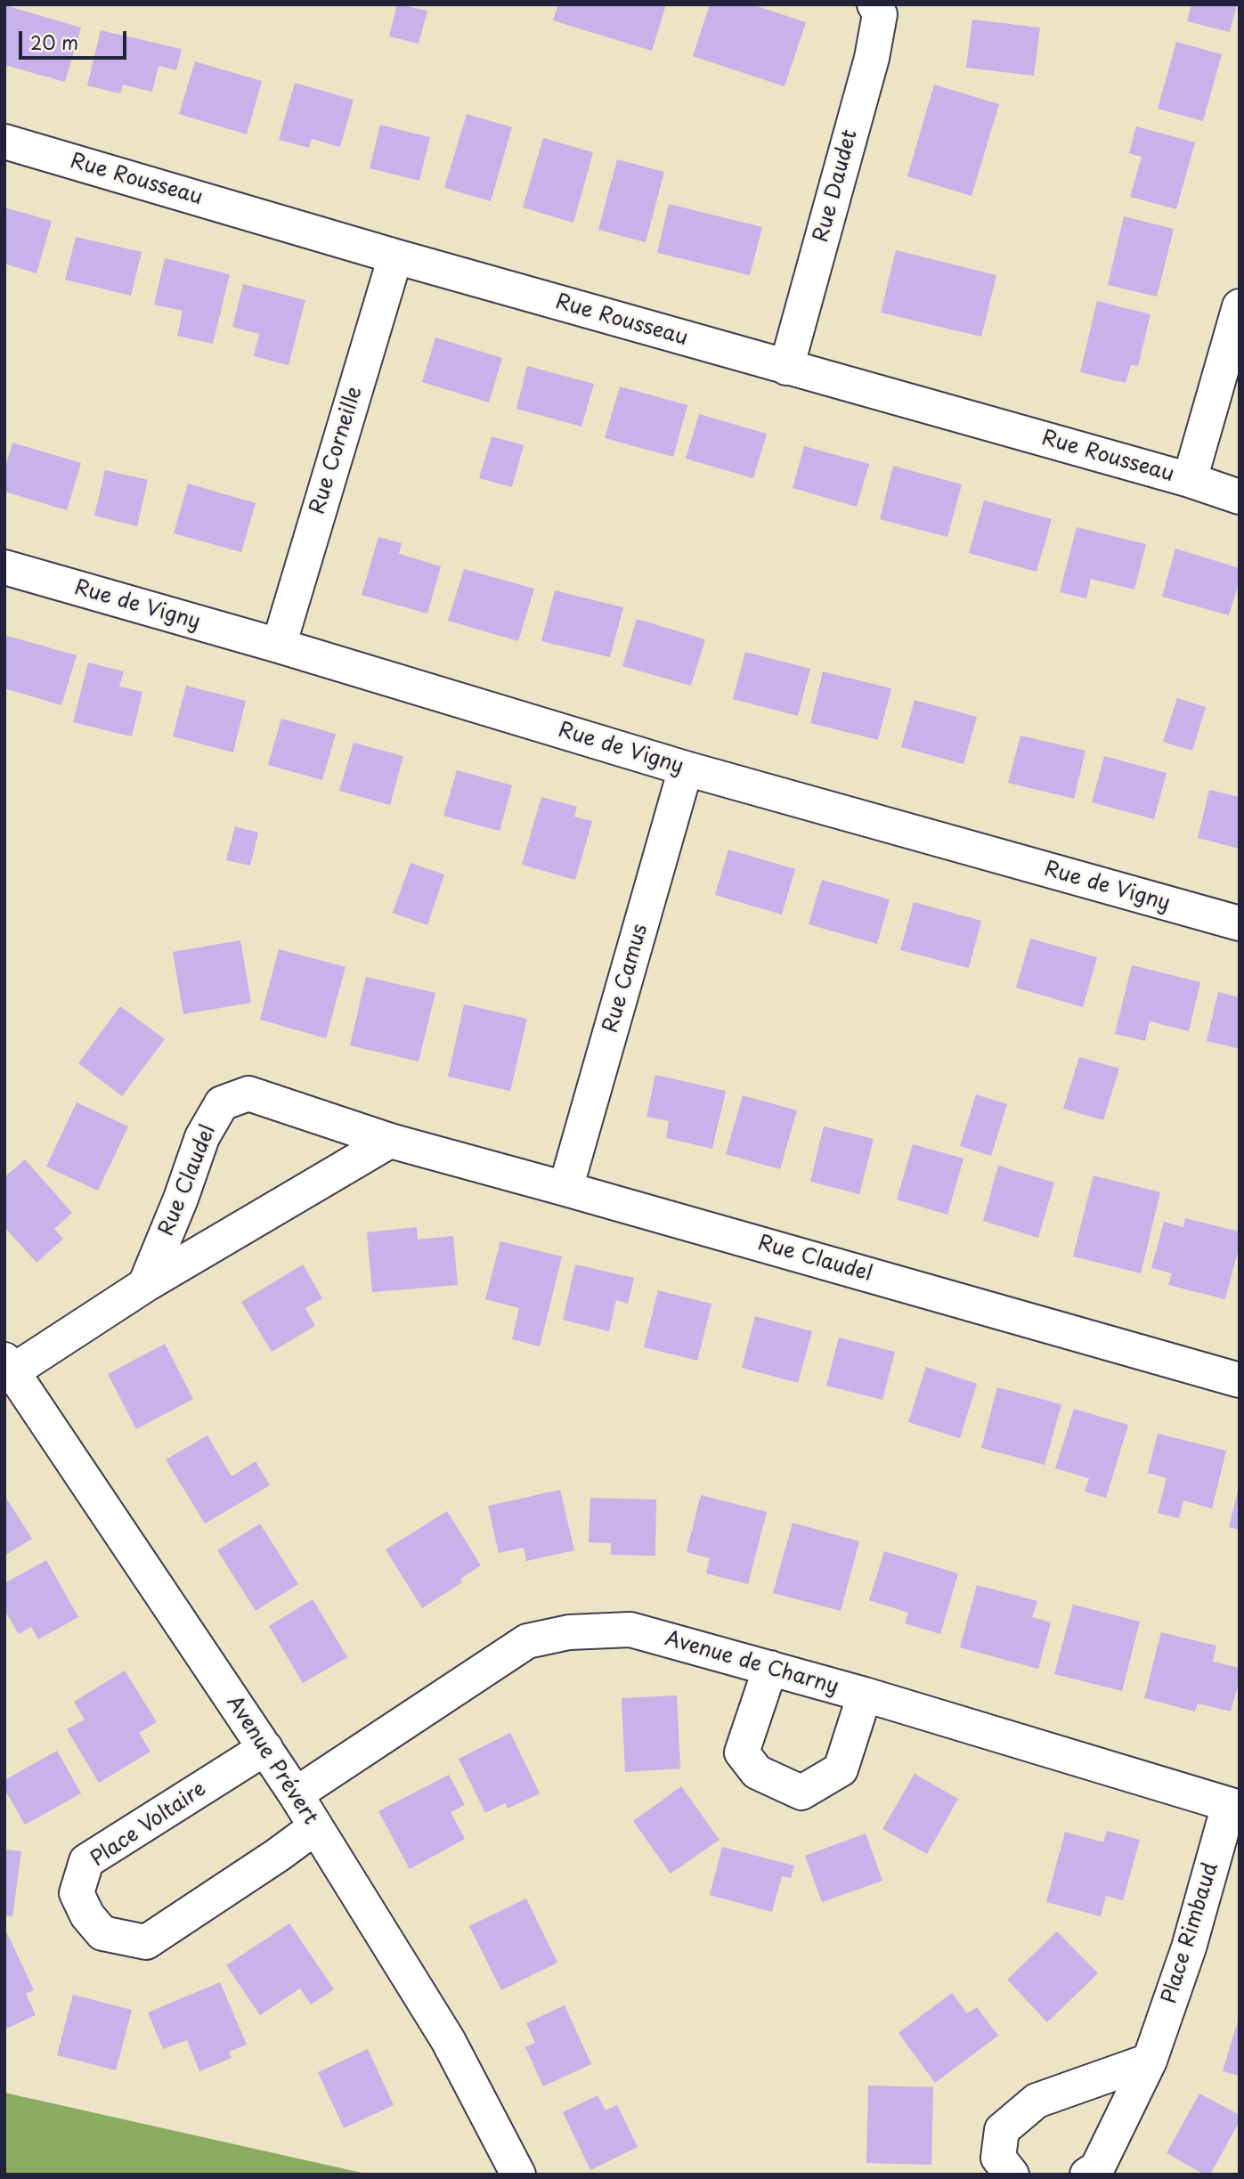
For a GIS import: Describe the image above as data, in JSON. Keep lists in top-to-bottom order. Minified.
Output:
{"streets":{"street":["Rue Rousseau","Rue Daudet","Rue Corneille","Rue de Vigny","Rue Camus","Rue Claudel","Avenue de Charny","Avenue Prévert","Place Voltaire","Place Rimbaud"]},"crossings":[["Rue Rousseau","Rue Daudet"],["Rue Rousseau","Rue Corneille"],["Rue Corneille","Rue de Vigny"],["Rue de Vigny","Rue Camus"],["Rue Camus","Rue Claudel"],["Rue Claudel","Avenue Prévert"],["Avenue de Charny","Avenue Prévert"],["Avenue de Charny","Place Rimbaud"],["Avenue Prévert","Place Voltaire"]],"scale_bar":"20 m"}
